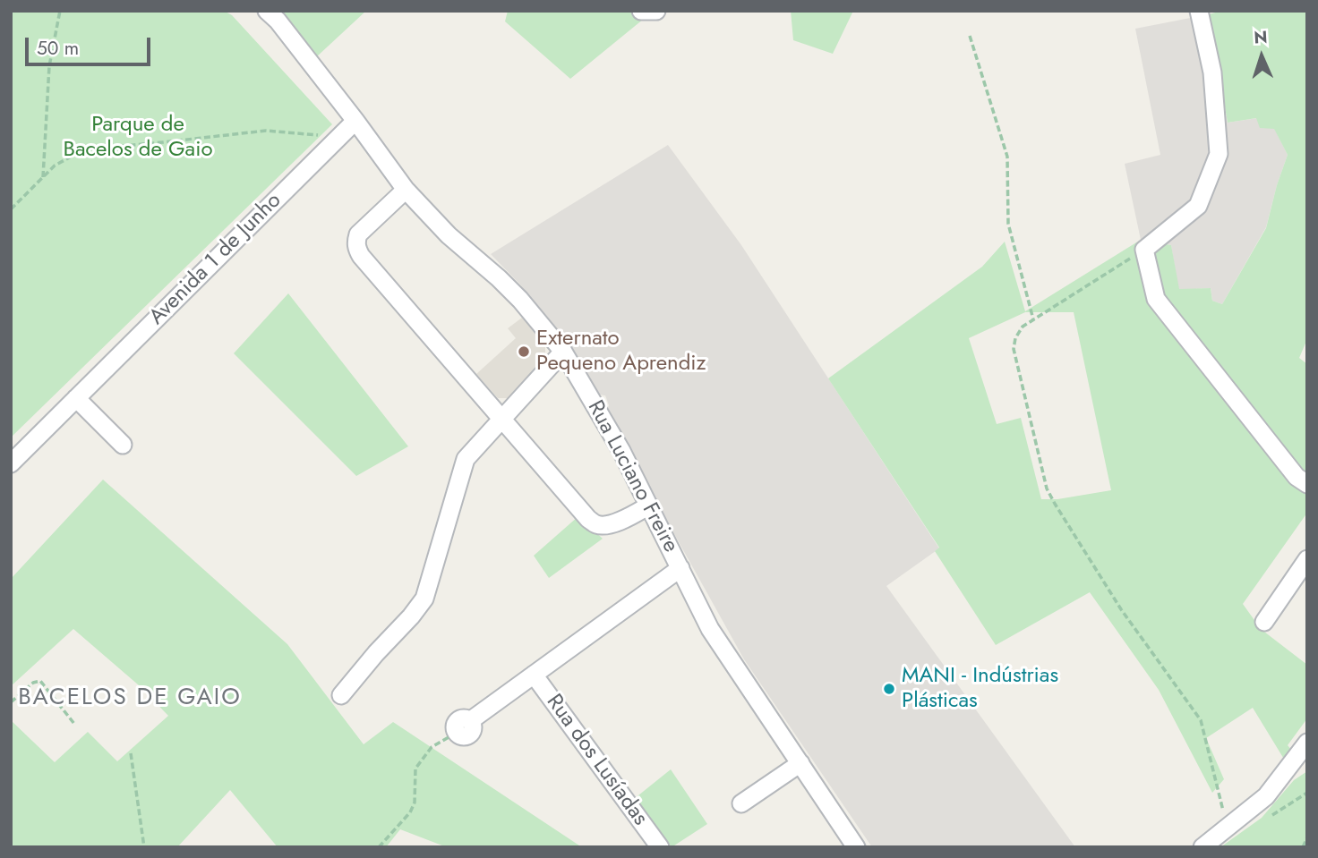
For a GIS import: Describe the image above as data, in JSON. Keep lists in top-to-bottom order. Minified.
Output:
{"streets":{"street":["Avenida 1 de Junho","Rua Luciano Freire","Rua dos Lusíadas"]},"crossings":[["Avenida 1 de Junho","Rua Luciano Freire"],["Rua Luciano Freire","Rua dos Lusíadas"]],"districts":["BACELOS DE GAIO"],"parks":["Parque de Bacelos de Gaio"],"places":["Externato Pequeno Aprendiz","MANI - Indústrias Plásticas"],"scale_bar":"50 m","north":"top"}
